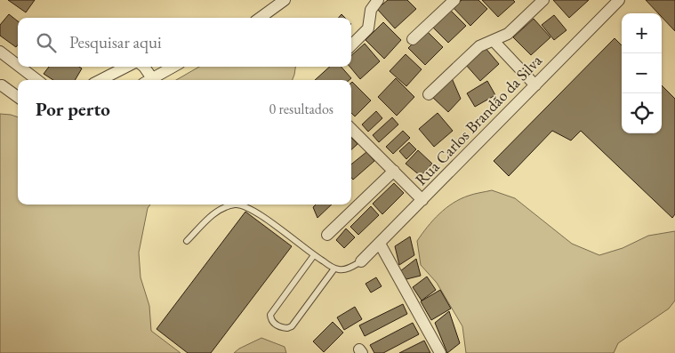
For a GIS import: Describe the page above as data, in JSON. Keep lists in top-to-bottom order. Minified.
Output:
{"streets":{"street":["Rua Carlos Brandão da Silva"]},"page":{"map_buttons":["+","−"],"search":"Pesquisar aqui","heading":["Por perto","0 resultados"]}}
